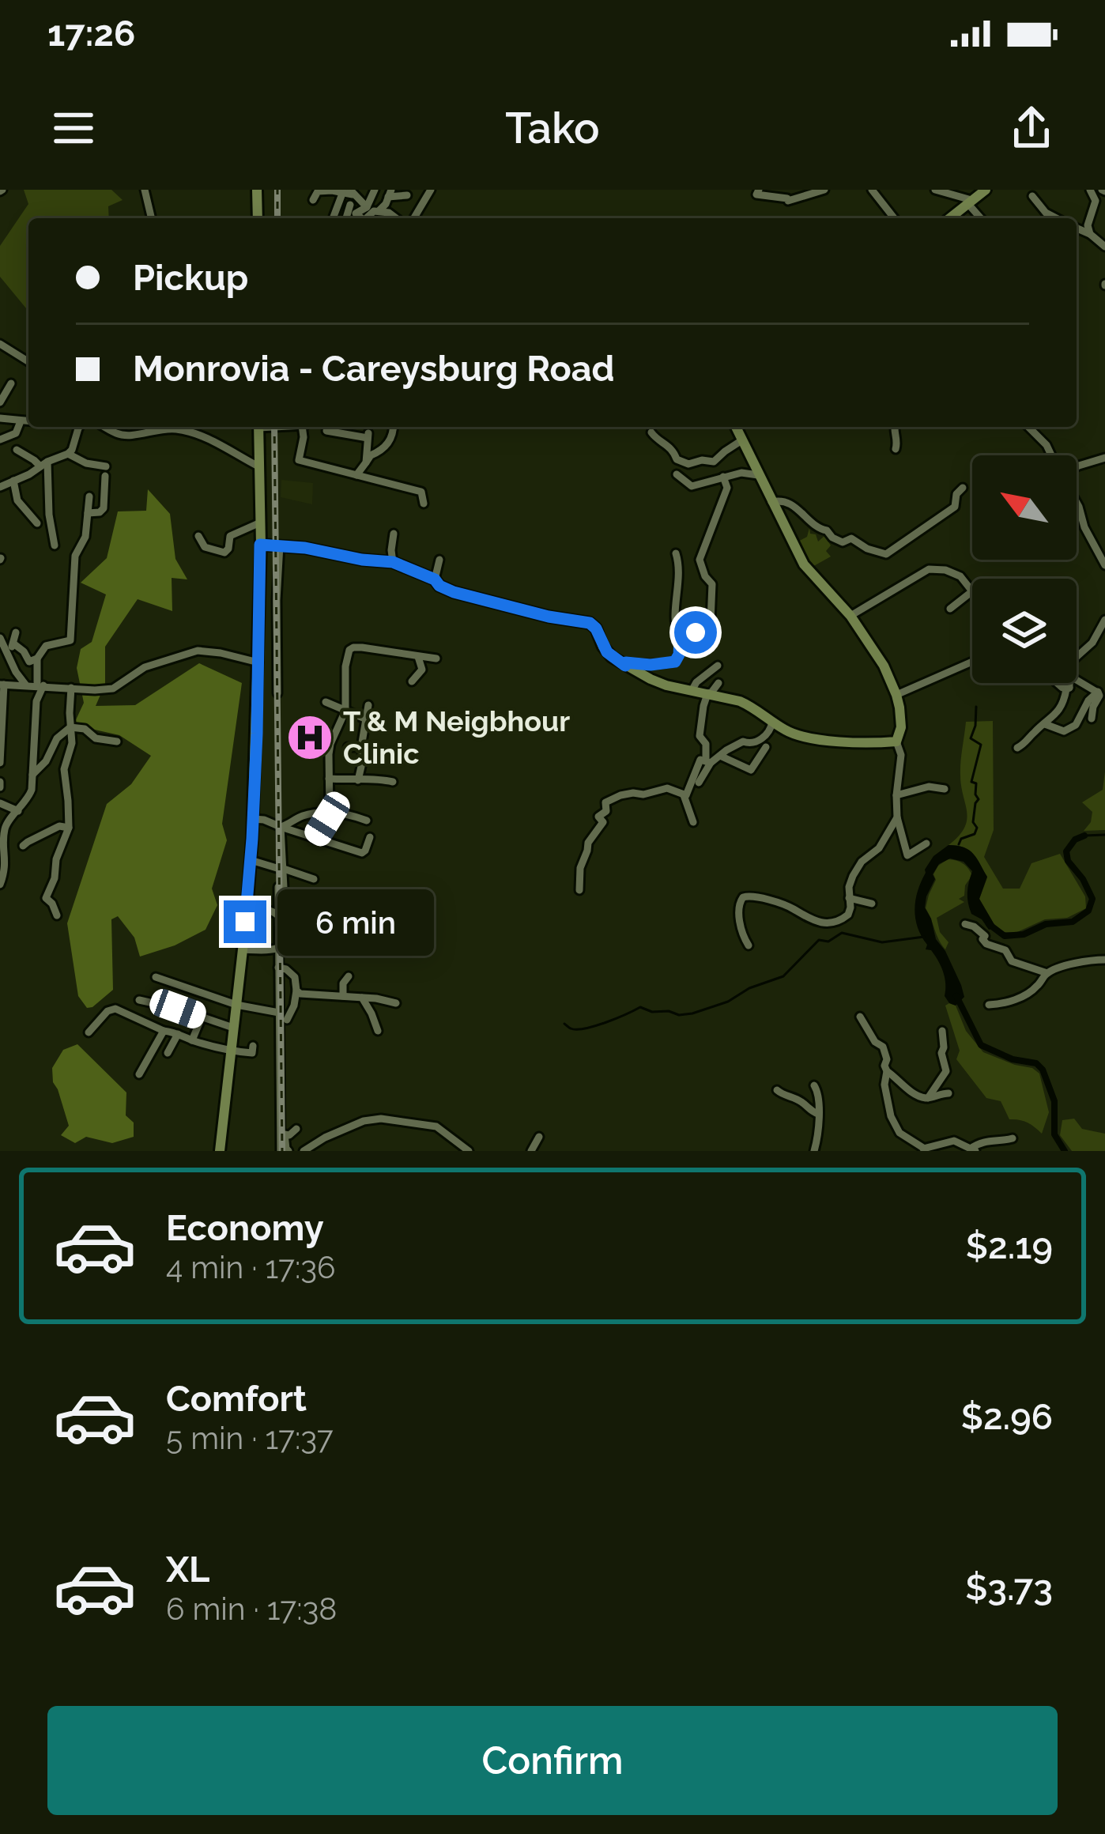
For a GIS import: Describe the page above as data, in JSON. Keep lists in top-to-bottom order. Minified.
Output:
{"places":{"hospital":["T & M Neigbhour Clinic"]},"north":"top left","page":{"status":"17:26","header":"Tako","banner":["Pickup","Monrovia - Careysburg Road"],"bubble":"6 min","list":[{"name":"Economy","note":"4 min · 17:36","value":"$2.19"},{"name":"Comfort","note":"5 min · 17:37","value":"$2.96"},{"name":"XL","note":"6 min · 17:38","value":"$3.73"}],"buttons":"Confirm"}}
